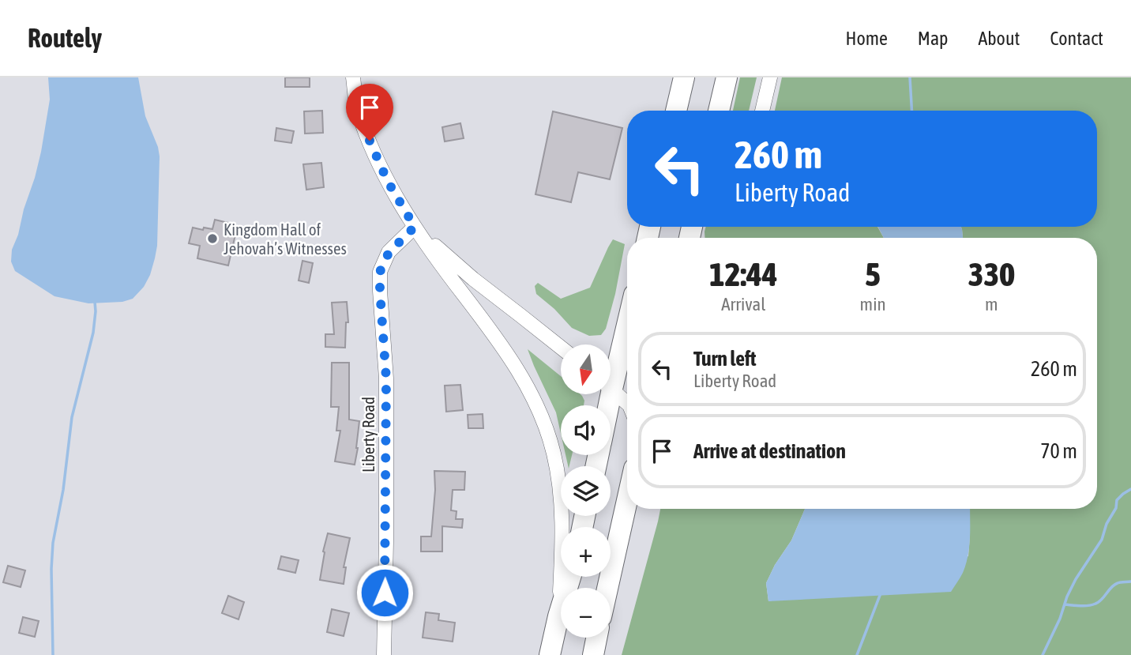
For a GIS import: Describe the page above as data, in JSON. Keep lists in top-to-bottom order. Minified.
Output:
{"streets":{"street":["Liberty Road"]},"places":["Kingdom Hall of Jehovah’s Witnesses"],"north":"bottom","page":{"header":"Routely","nav":["Home","Map","About","Contact"],"turn":["260 m","Liberty Road"],"eta":["12:44","Arrival","5","min","330","m"],"list":[{"name":"Turn left","note":"Liberty Road","value":"260 m"},{"name":"Arrive at destination","value":"70 m"}],"map_buttons":["+","−"]}}
